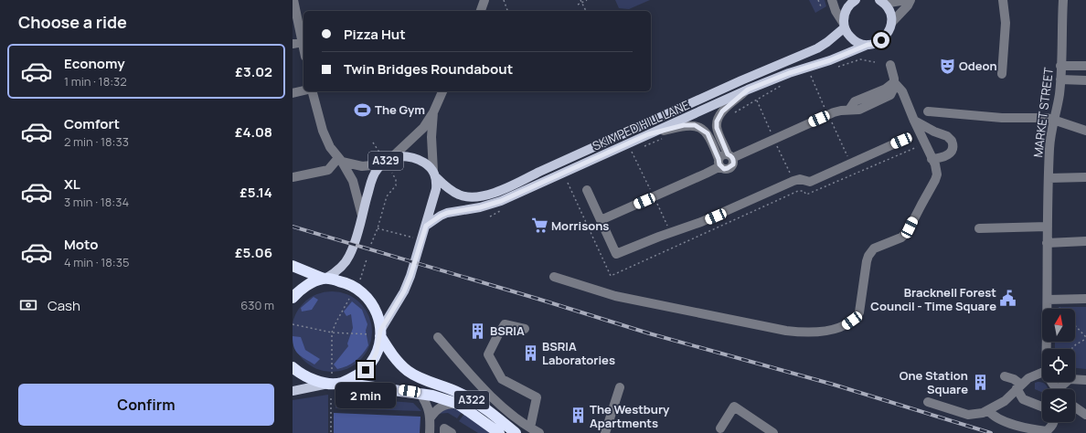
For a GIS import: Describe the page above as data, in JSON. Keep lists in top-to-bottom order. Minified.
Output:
{"streets":{"highway":["A322"],"main road":["SKIMPED HILL LANE","A329"],"street":["MARKET STREET"]},"crossings":[["SKIMPED HILL LANE","A329"]],"places":{"theatre":["Odeon"],"sports":["The Gym"],"supermarket":["Morrisons"],"public building":["Bracknell Forest Council - Time Square"],"building":["BSRIA","BSRIA Laboratories","One Station Square","The Westbury Apartments"]},"north":"top","page":{"heading":"Choose a ride","banner":["Pizza Hut","Twin Bridges Roundabout"],"list":[{"name":"Economy","note":"1 min · 18:32","value":"£3.02"},{"name":"Comfort","note":"2 min · 18:33","value":"£4.08"},{"name":"XL","note":"3 min · 18:34","value":"£5.14"},{"name":"Moto","note":"4 min · 18:35","value":"£5.06"}],"pay":["Cash","630 m"],"buttons":"Confirm","bubble":"2 min"}}
